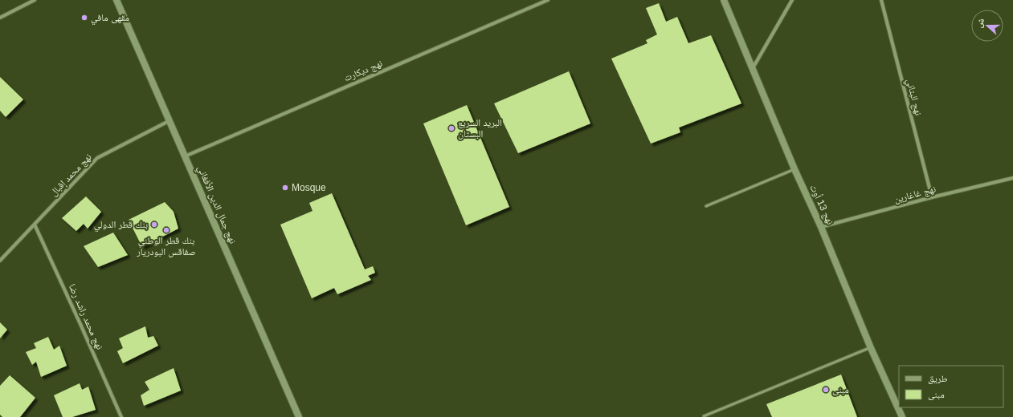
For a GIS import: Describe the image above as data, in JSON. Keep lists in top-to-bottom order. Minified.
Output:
{"streets":{"main road":["نهج جمال الدين الأفغاني","نهج 13 أوت"],"street":["نهج ديكارت","نهج البتاني","نهج محمد إقبال","نهج غاغارين","نهج محمد راشد رضا"]},"crossings":[["نهج ديكارت","نهج جمال الدين الأفغاني"],["نهج البتاني","نهج غاغارين"],["نهج محمد إقبال","نهج جمال الدين الأفغاني"],["نهج محمد إقبال","نهج محمد راشد رضا"],["نهج غاغارين","نهج 13 أوت"]],"places":["مقهى مافي","البريد السريع البستان","Mosque","بنك قطر الدولي","بنك قطر الوطني صفاقس البودريار","مبنى"],"legend":["طريق","مبنى"],"north":"left"}
